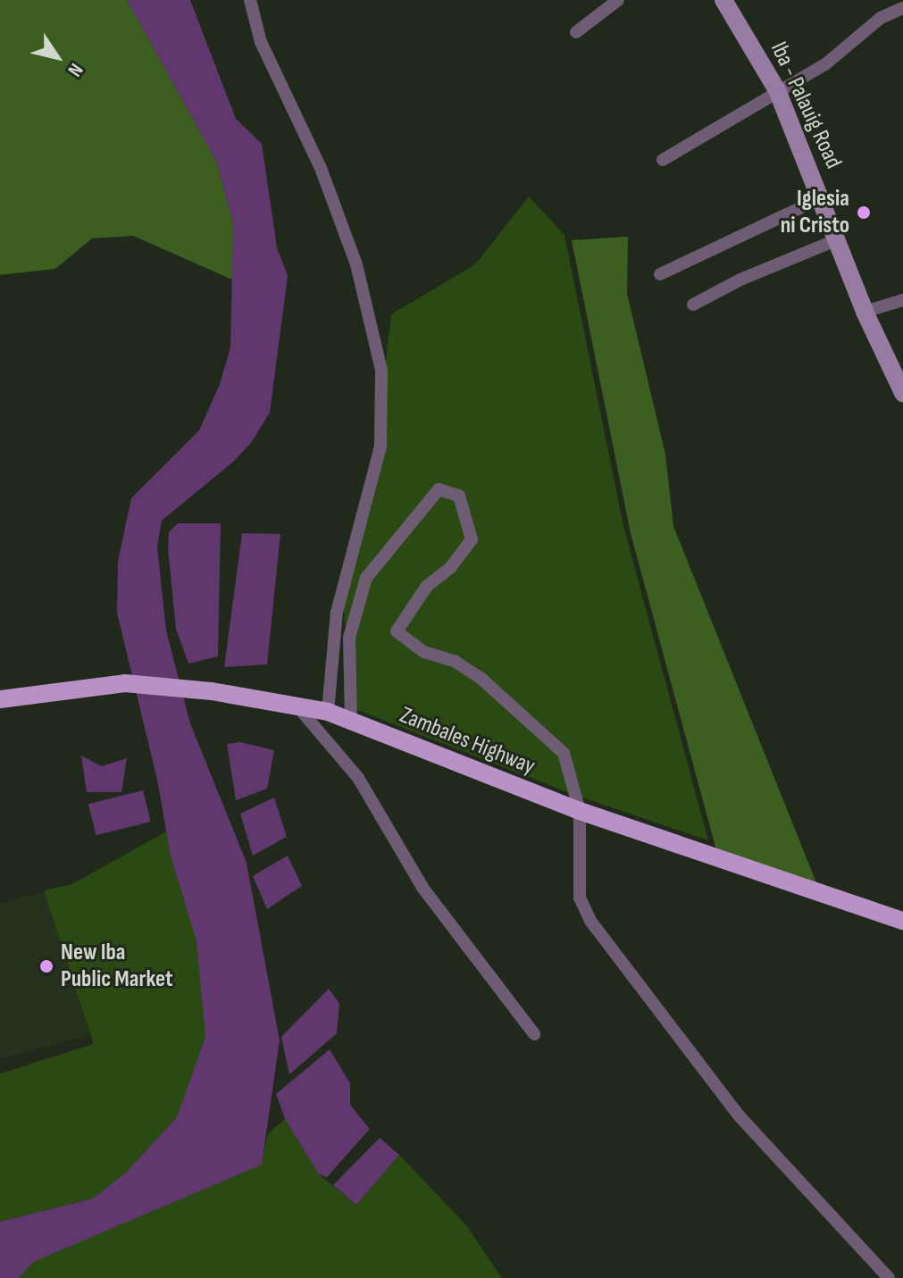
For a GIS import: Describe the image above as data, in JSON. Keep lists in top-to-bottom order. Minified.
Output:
{"streets":{"main road":["Iba - Palauig Road","Zambales Highway"]},"places":["Iglesia ni Cristo","New Iba Public Market"],"north":"bottom right"}
